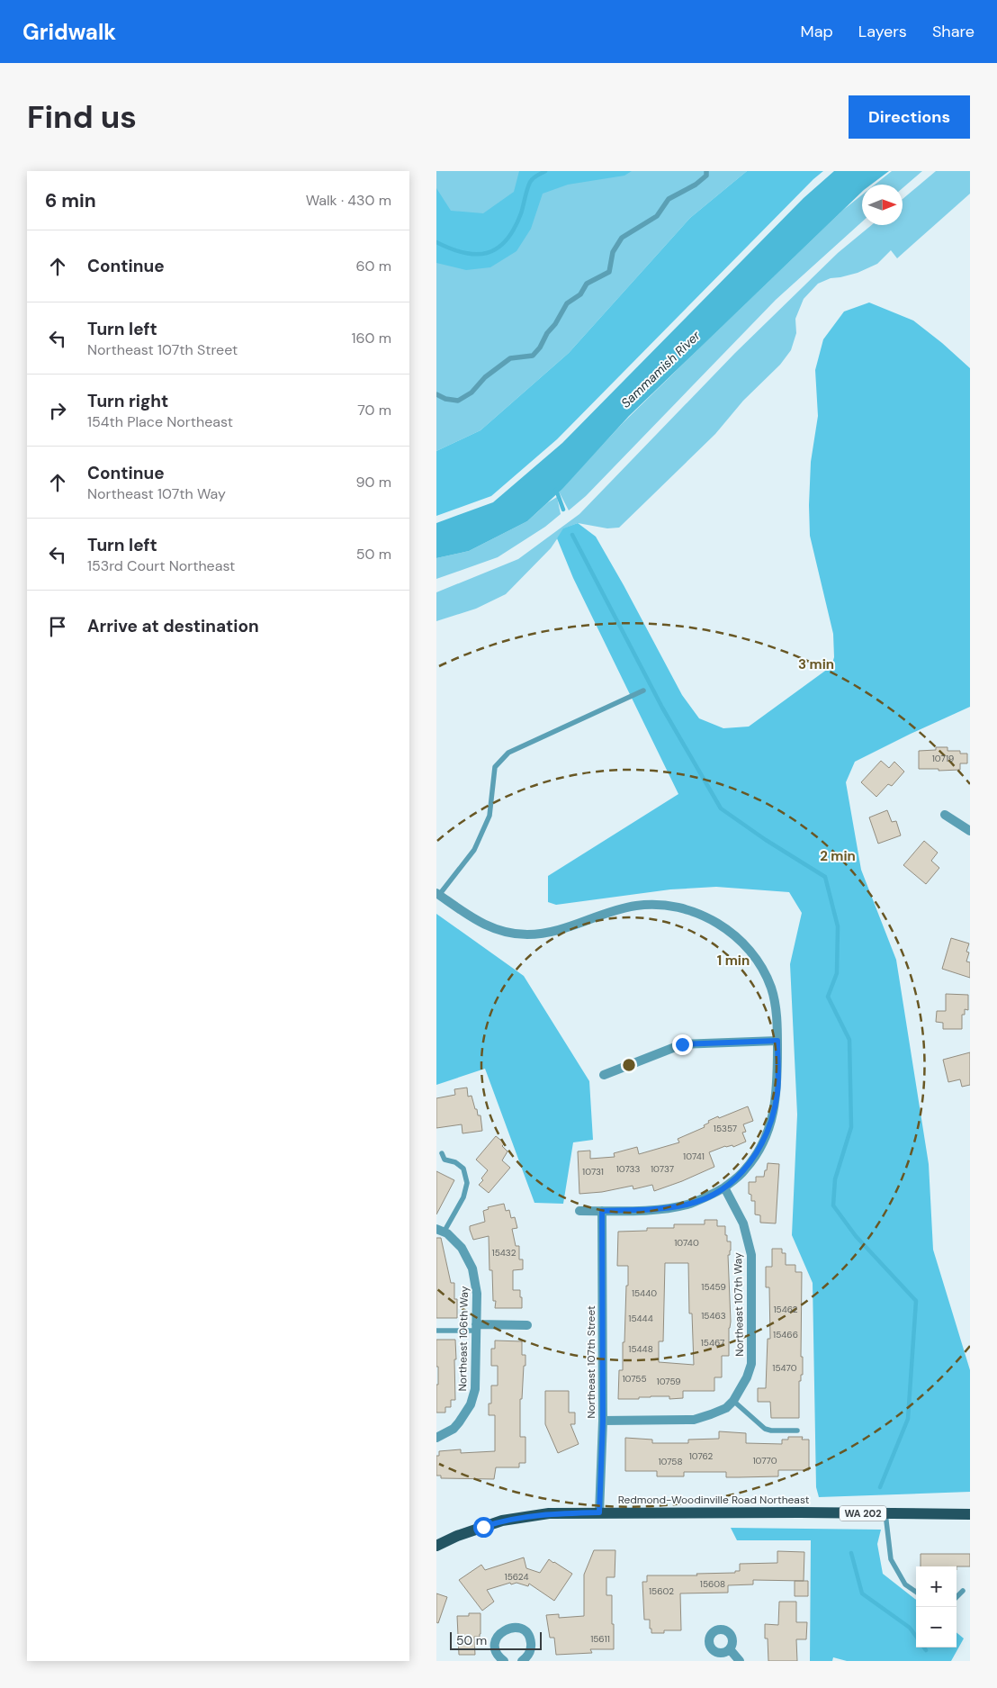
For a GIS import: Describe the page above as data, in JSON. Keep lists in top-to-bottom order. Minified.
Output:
{"streets":{"main road":["Redmond-Woodinville Road Northeast","WA 202"],"street":["Northeast 107th Way","Northeast 106th Way","Northeast 107th Street"]},"crossings":[["Northeast 107th Street","Redmond-Woodinville Road Northeast"]],"water":["Sammamish River"],"house_numbers":["10719","15357","10741","10733","10737","10731","10740","15432","15459","15440","15462","15463","15444","15466","15467","15448","15470","10755","10759","10762","10770","10758","15624","15608","15602","15611"],"scale_bar":"50 m","north":"right","page":{"header":"Gridwalk","nav":["Map","Layers","Share"],"buttons":"Directions","title":"Find us","heading":["6 min","Walk · 430 m"],"list":[["Continue","60 m"],["Turn left","Northeast 107th Street","160 m"],["Turn right","154th Place Northeast","70 m"],["Continue","Northeast 107th Way","90 m"],["Turn left","153rd Court Northeast","50 m"],"Arrive at destination"],"map_buttons":["+","−"],"scale":"50 m"},"rings":["3 min","2 min","1 min"]}
